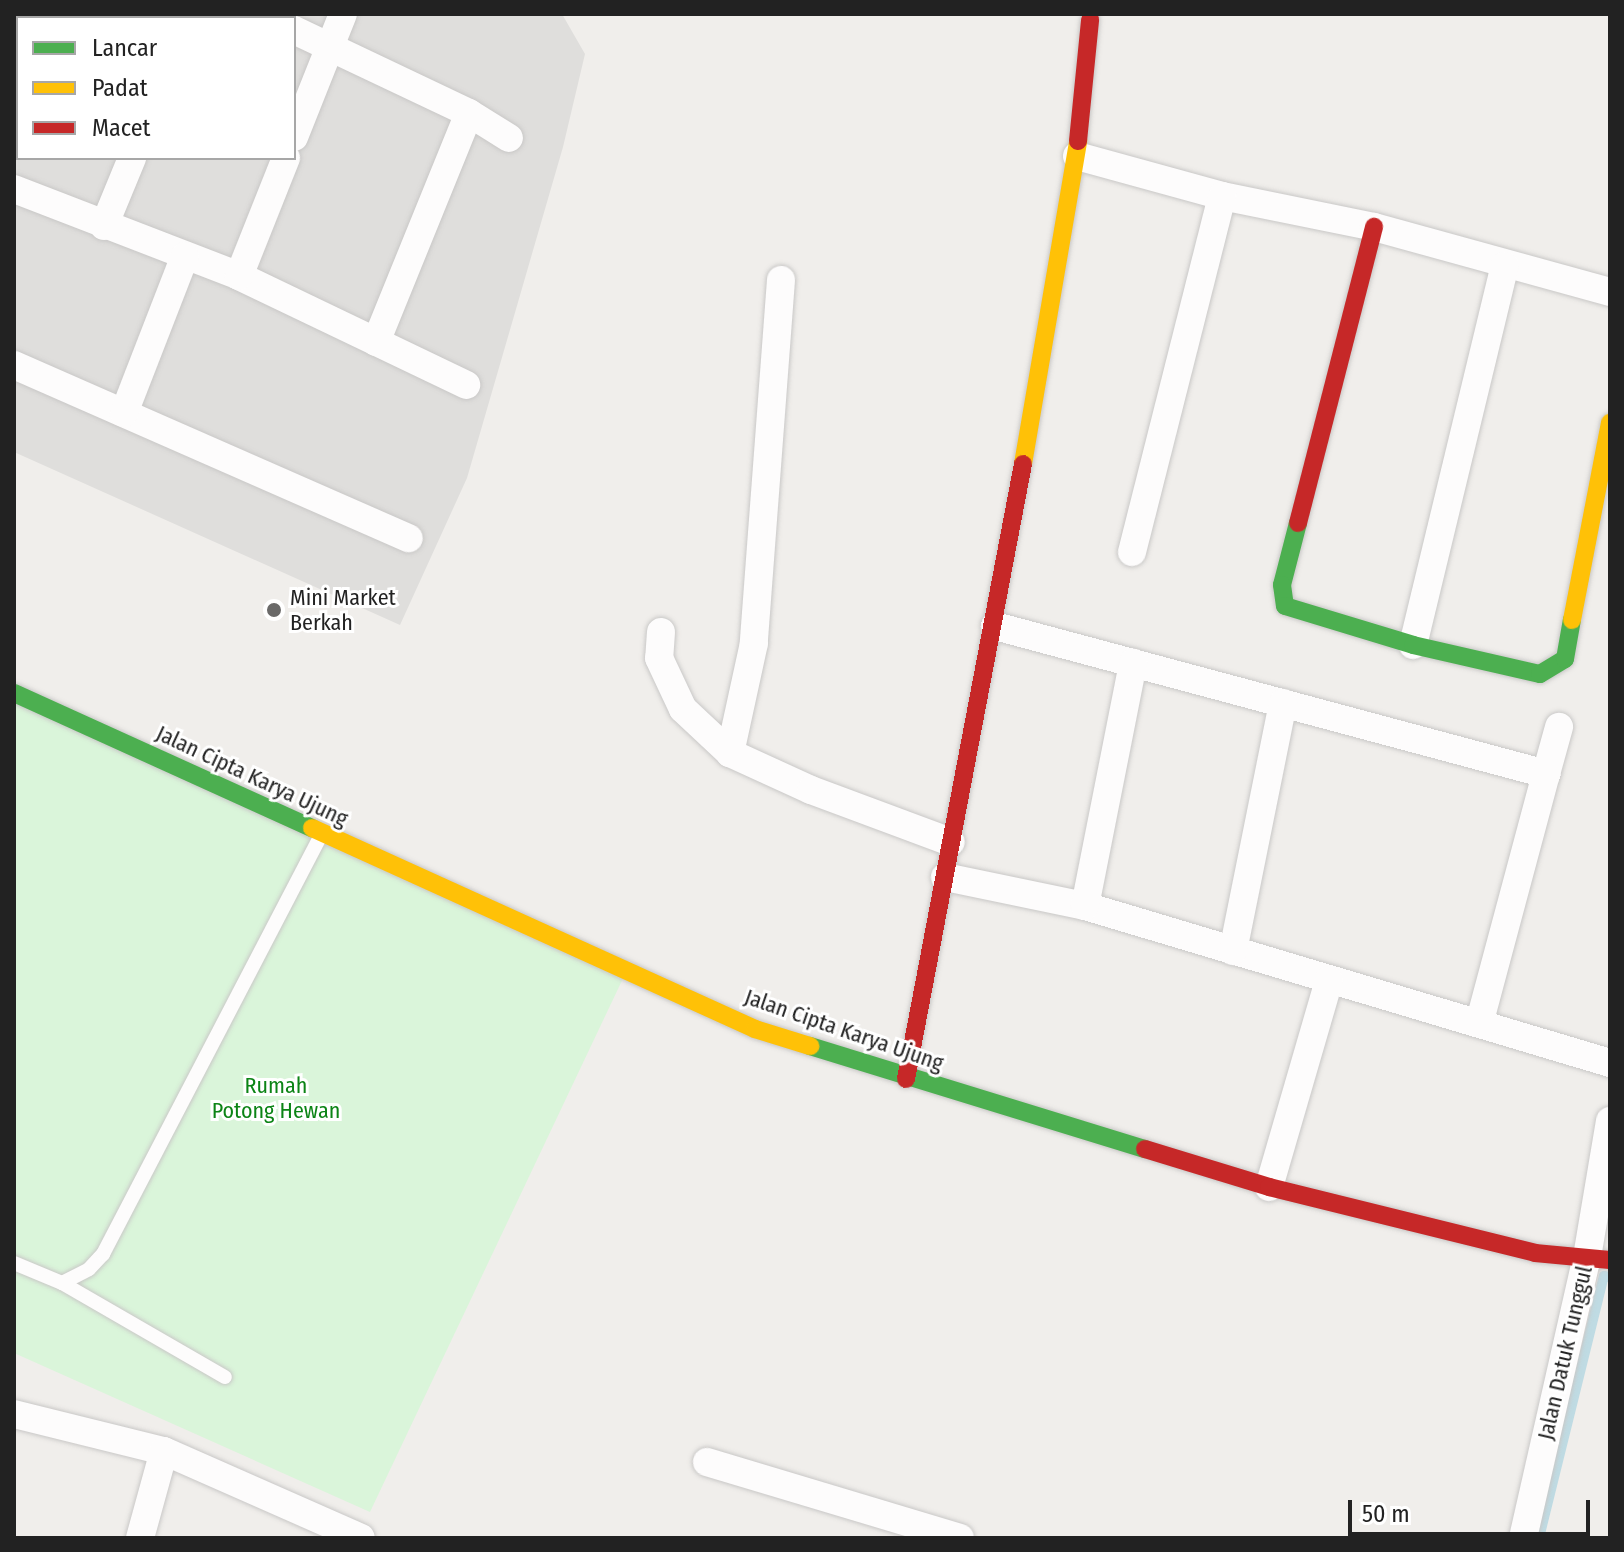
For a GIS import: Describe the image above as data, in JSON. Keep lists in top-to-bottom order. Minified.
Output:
{"streets":{"street":["Jalan Cipta Karya Ujung","Jalan Datuk Tunggul"]},"crossings":[["Jalan Cipta Karya Ujung","Jalan Datuk Tunggul"]],"parks":["Rumah Potong Hewan"],"places":["Mini Market Berkah"],"legend":["Lancar","Padat","Macet"],"scale_bar":"50 m"}
